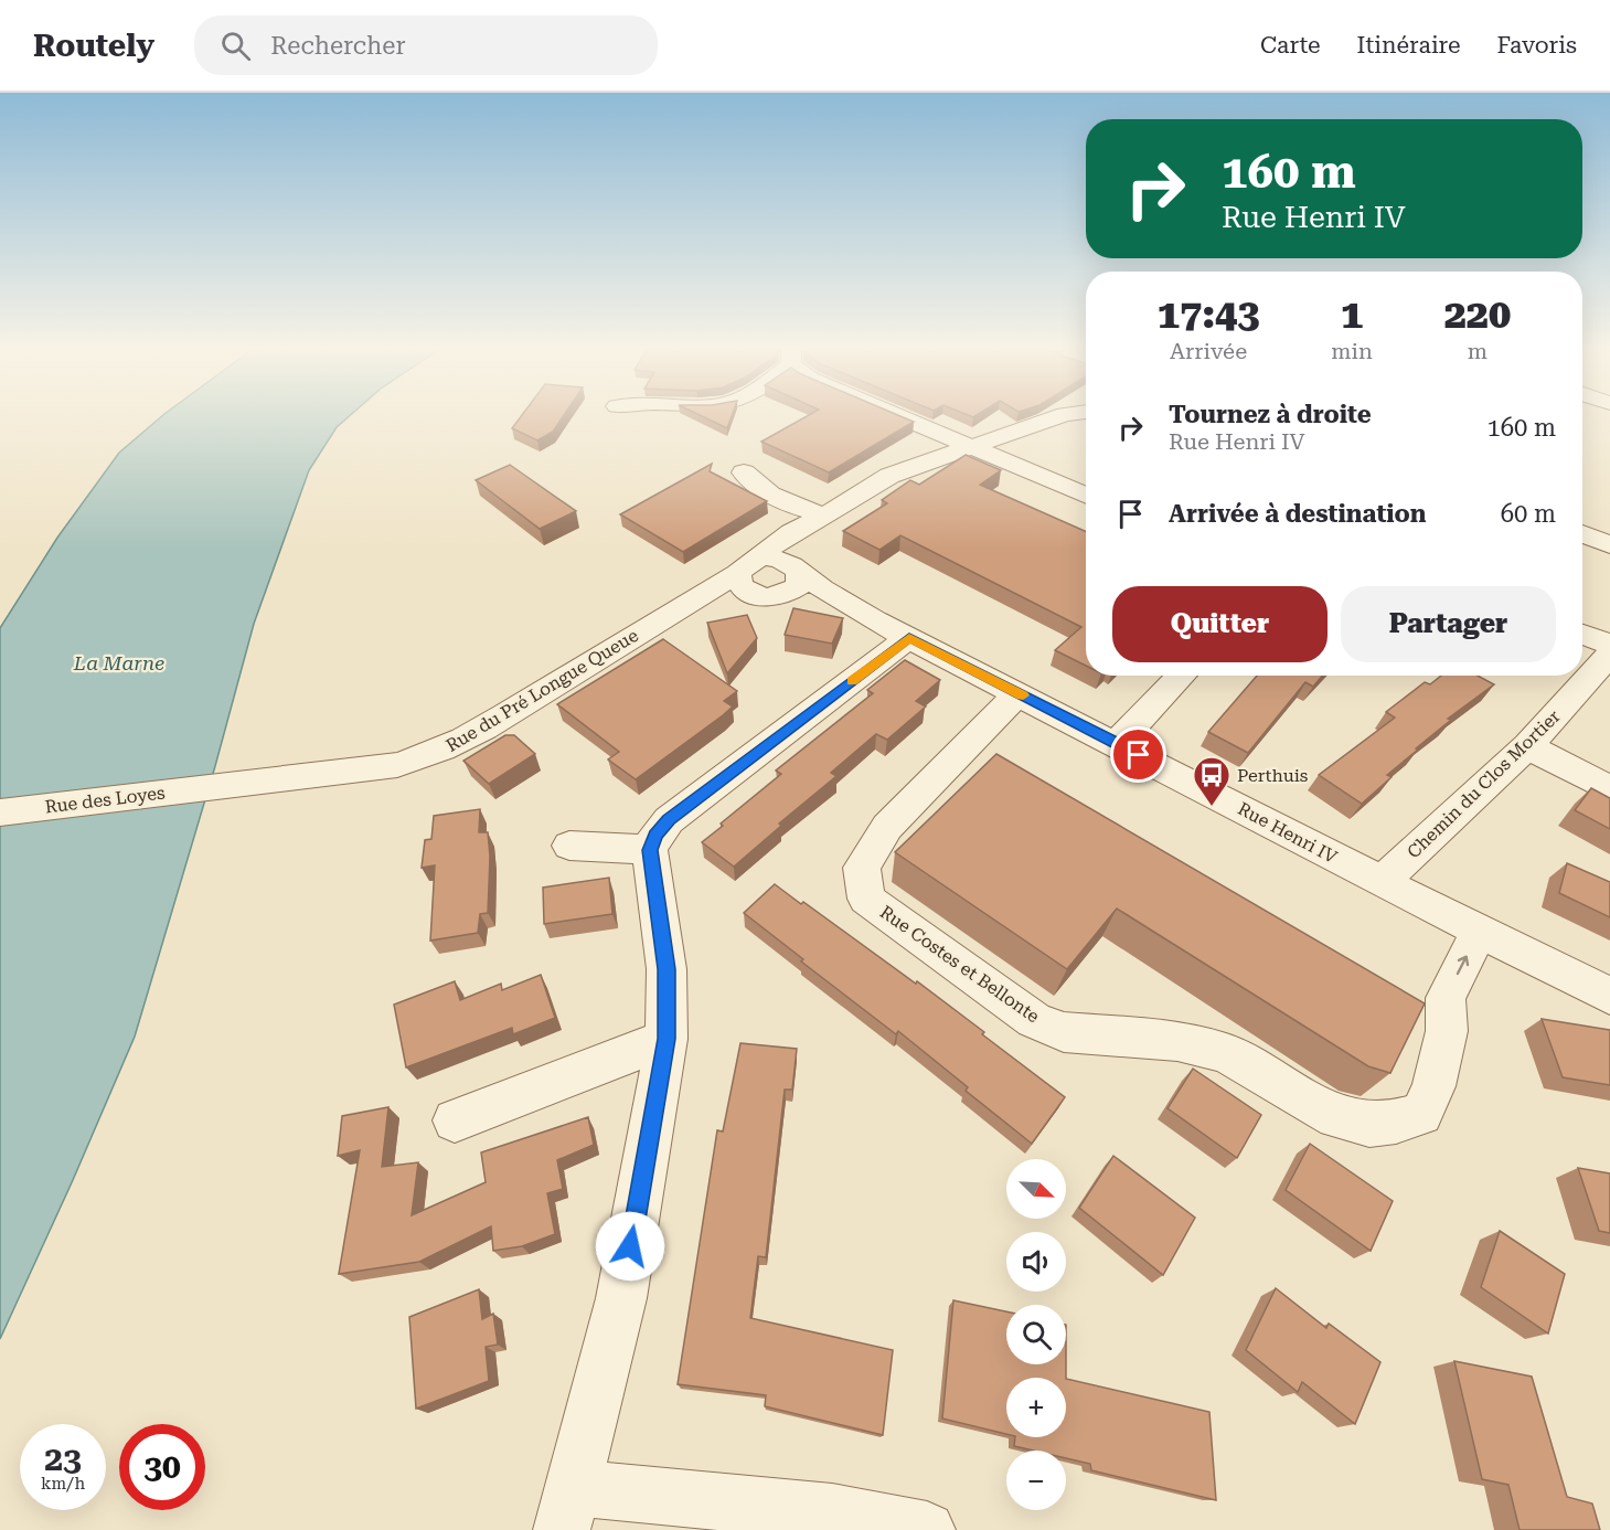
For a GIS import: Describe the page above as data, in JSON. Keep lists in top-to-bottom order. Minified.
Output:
{"streets":{"street":["Rue du Pré Longue Queue","Chemin du Clos Mortier","Rue des Loyes","Rue Henri IV","Rue Costes et Bellonte"]},"crossings":[["Rue du Pré Longue Queue","Rue des Loyes"],["Rue du Pré Longue Queue","Rue Henri IV"],["Chemin du Clos Mortier","Rue Henri IV"],["Rue Henri IV","Rue Costes et Bellonte"]],"water":["La Marne"],"places":{"bus stop":["Perthuis"]},"north":"bottom right","page":{"header":"Routely","search":"Rechercher","nav":["Carte","Itinéraire","Favoris"],"turn":["160 m","Rue Henri IV"],"eta":["17:43","Arrivée","1","min","220","m"],"list":[{"name":"Tournez à droite","note":"Rue Henri IV","value":"160 m"},{"name":"Arrivée à destination","value":"60 m"}],"buttons":["Quitter","Partager"],"map_buttons":["+","−"],"speed":"23 km/h","limit":"30"}}
